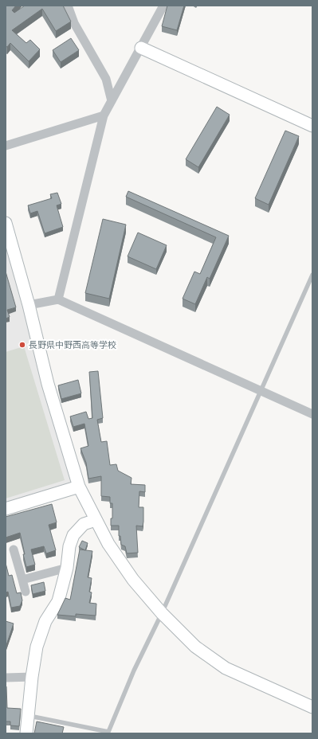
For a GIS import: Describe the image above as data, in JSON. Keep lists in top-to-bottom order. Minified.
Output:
{"places":["長野県中野西高等学校"]}
